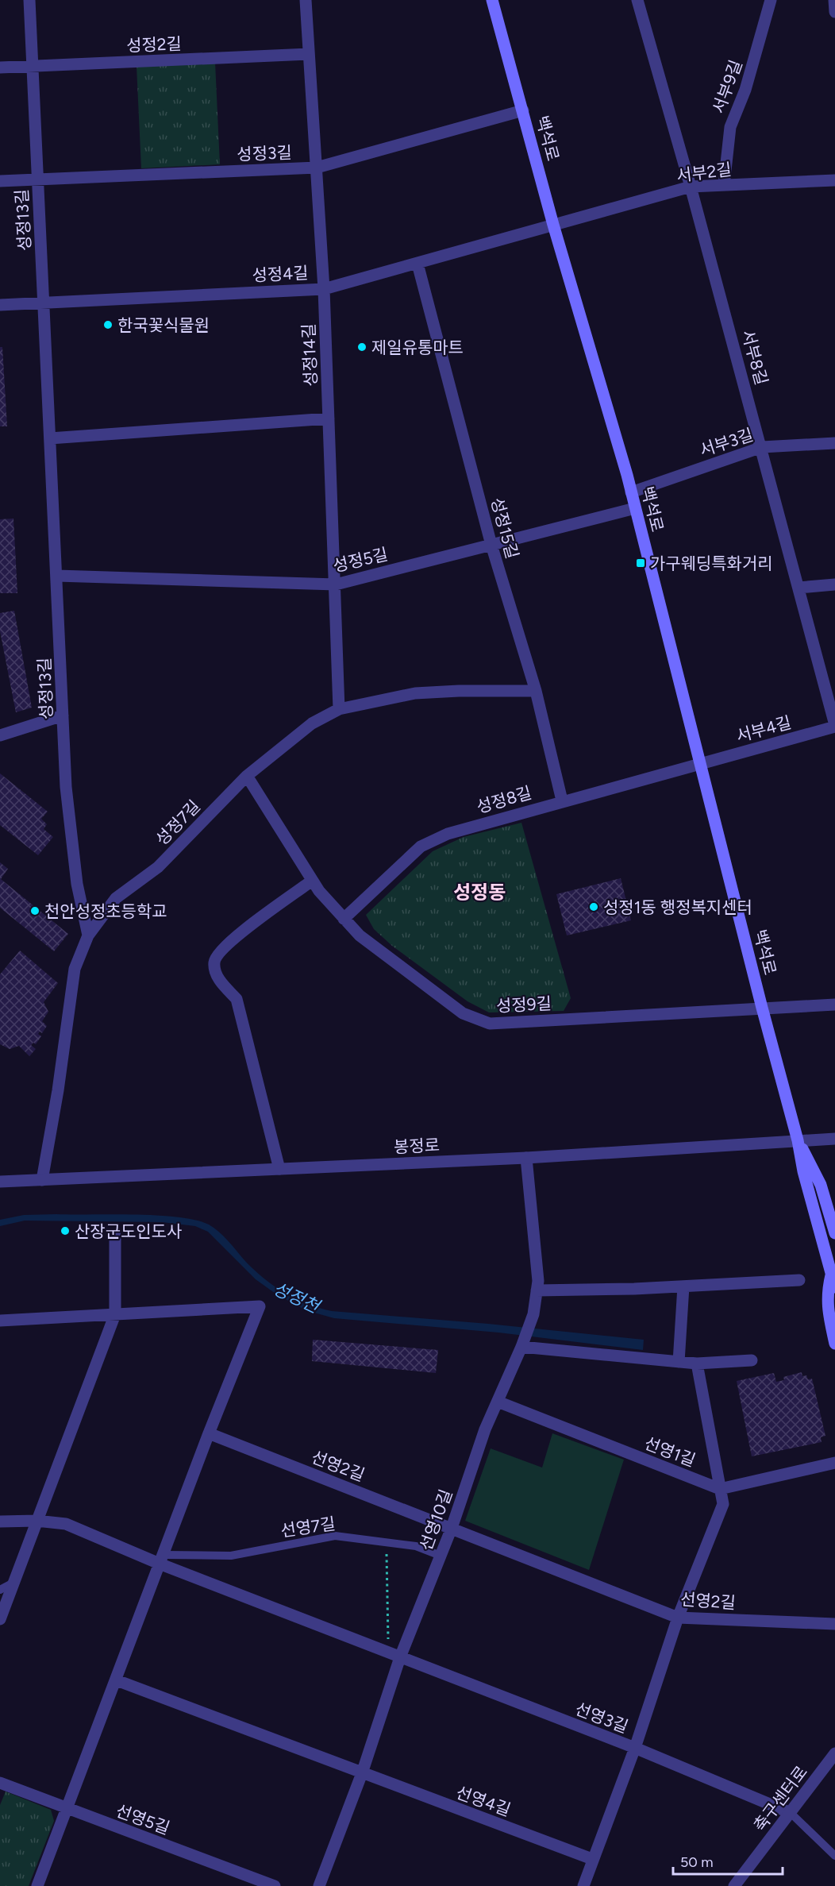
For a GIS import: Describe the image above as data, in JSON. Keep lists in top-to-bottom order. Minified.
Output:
{"streets":{"main road":["백석로"],"street":["성정2길","서부9길","성정3길","서부2길","성정13길","성정4길","성정14길","서부8길","서부3길","성정15길","성정5길","서부4길","성정8길","성정7길","성정9길","봉정로","선영1길","선영2길","선영10길","선영3길","축구센터로","선영4길","선영5길"],"lane":["선영7길"]},"crossings":[["성정2길","성정13길"],["성정2길","성정14길"],["서부9길","서부2길"],["백석로","성정3길"],["백석로","서부2길"],["백석로","성정4길"],["백석로","서부3길"],["백석로","성정5길"],["백석로","서부4길"],["백석로","성정8길"],["백석로","성정9길"],["백석로","봉정로"],["성정3길","성정13길"],["성정3길","성정14길"],["서부2길","성정4길"],["서부2길","서부8길"],["성정13길","성정4길"],["성정13길","성정5길"],["성정13길","성정7길"],["성정4길","성정14길"],["성정4길","성정15길"],["성정14길","성정5길"],["성정14길","성정7길"],["서부8길","서부3길"],["서부8길","서부4길"],["성정15길","성정5길"],["성정15길","성정8길"],["성정15길","성정7길"],["서부4길","성정8길"],["성정8길","성정9길"],["성정7길","성정9길"],["성정7길","봉정로"],["봉정로","선영10길"],["선영1길","선영10길"],["선영2길","선영10길"],["선영10길","선영7길"],["선영10길","선영3길"],["선영10길","선영4길"],["선영7길","선영3길"],["선영3길","축구센터로"]],"districts":["성정동"],"water":["성정천"],"places":{"other":["한국꽃식물원","제일유통마트","성정1동 행정복지센터","천안성정초등학교","산장군도인도사"],"transit":["가구웨딩특화거리"]},"scale_bar":"50 m"}
